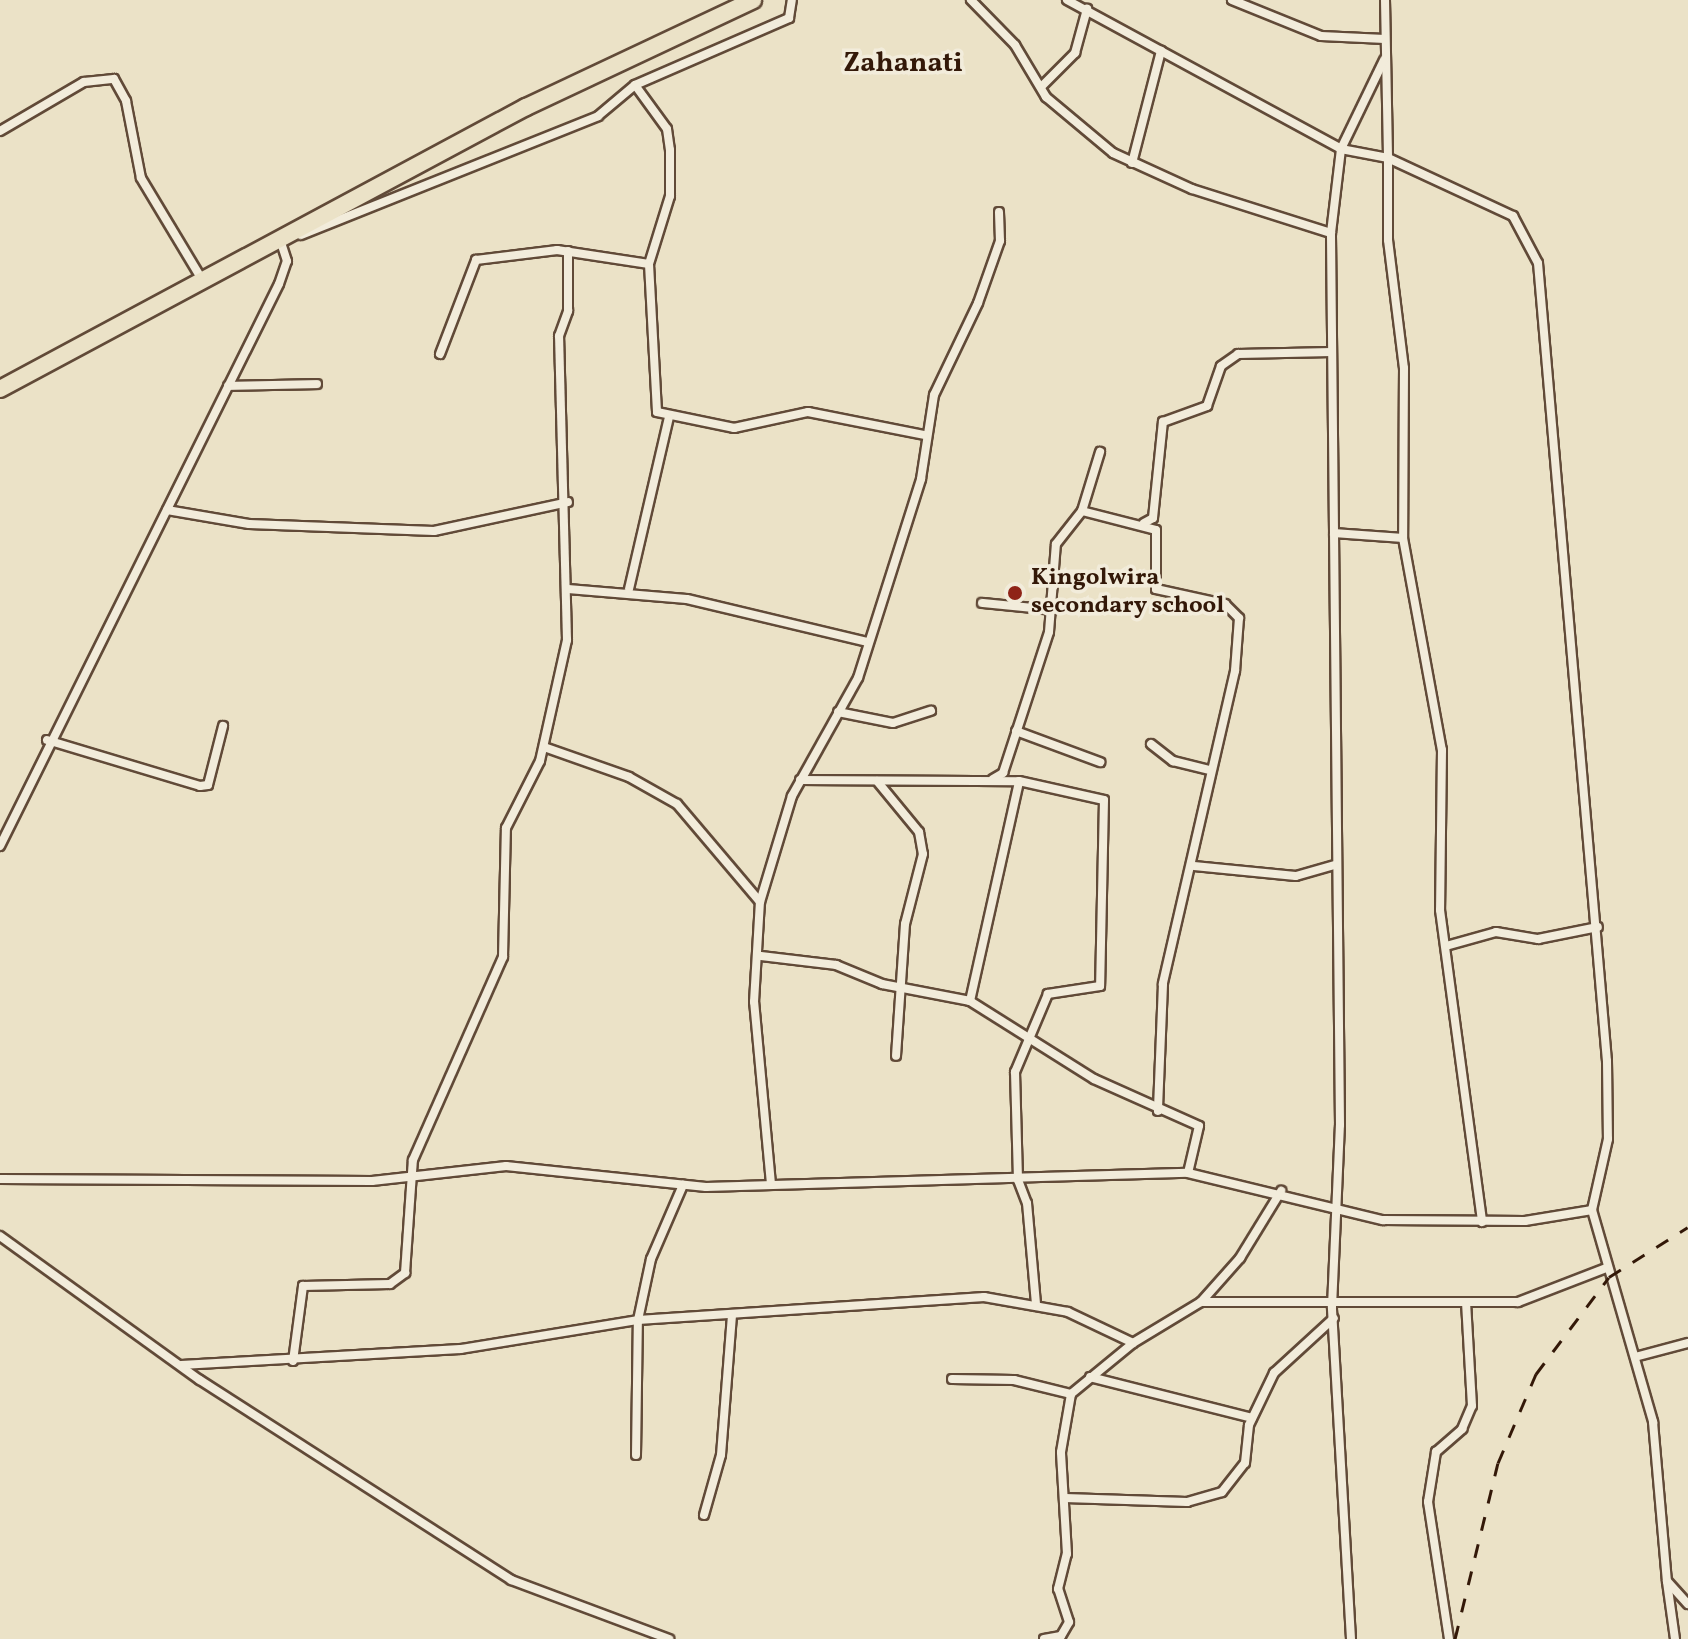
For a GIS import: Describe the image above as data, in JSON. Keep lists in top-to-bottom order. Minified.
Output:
{"districts":["Zahanati"],"places":["Kingolwira secondary school"]}
